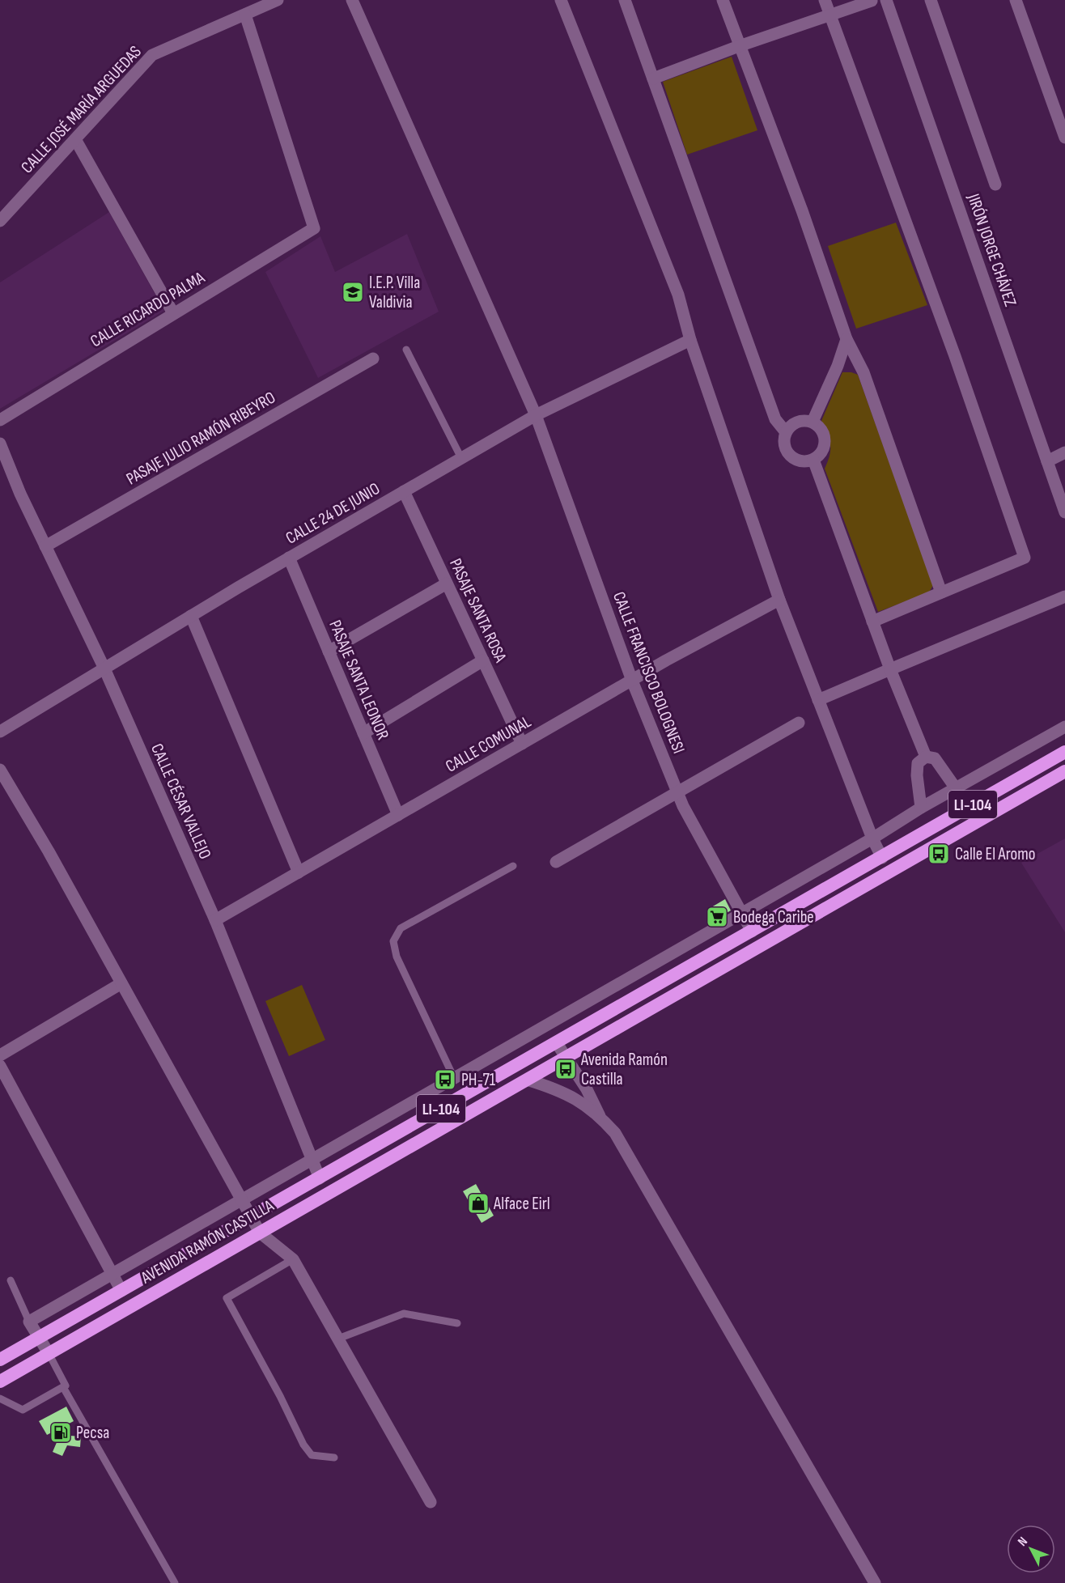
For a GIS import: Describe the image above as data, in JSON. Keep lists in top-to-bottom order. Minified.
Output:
{"streets":{"highway":["LI-104","AVENIDA RAMÓN CASTILLA"],"street":["CALLE JOSÉ MARÍA ARGUEDAS","JIRÓN JORGE CHÁVEZ","CALLE RICARDO PALMA","PASAJE JULIO RAMÓN RIBEYRO","CALLE 24 DE JUNIO","PASAJE SANTA ROSA","CALLE FRANCISCO BOLOGNESI","PASAJE SANTA LEONOR","CALLE COMUNAL","CALLE CÉSAR VALLEJO"]},"crossings":[["CALLE JOSÉ MARÍA ARGUEDAS","CALLE RICARDO PALMA"],["PASAJE JULIO RAMÓN RIBEYRO","CALLE CÉSAR VALLEJO"],["CALLE 24 DE JUNIO","PASAJE SANTA ROSA"],["CALLE 24 DE JUNIO","CALLE FRANCISCO BOLOGNESI"],["CALLE 24 DE JUNIO","PASAJE SANTA LEONOR"],["CALLE 24 DE JUNIO","CALLE CÉSAR VALLEJO"],["PASAJE SANTA ROSA","CALLE COMUNAL"],["CALLE FRANCISCO BOLOGNESI","CALLE COMUNAL"],["CALLE FRANCISCO BOLOGNESI","AVENIDA RAMÓN CASTILLA"],["PASAJE SANTA LEONOR","CALLE COMUNAL"],["CALLE COMUNAL","CALLE CÉSAR VALLEJO"],["CALLE CÉSAR VALLEJO","AVENIDA RAMÓN CASTILLA"]],"places":{"school or university":["I.E.P. Villa Valdivia"],"bus stop":["Calle El Aromo","Avenida Ramón Castilla","PH-71"],"supermarket":["Bodega Caribe"],"shop":["Alface Eirl"],"fuel station":["Pecsa"]},"north":"top left"}
